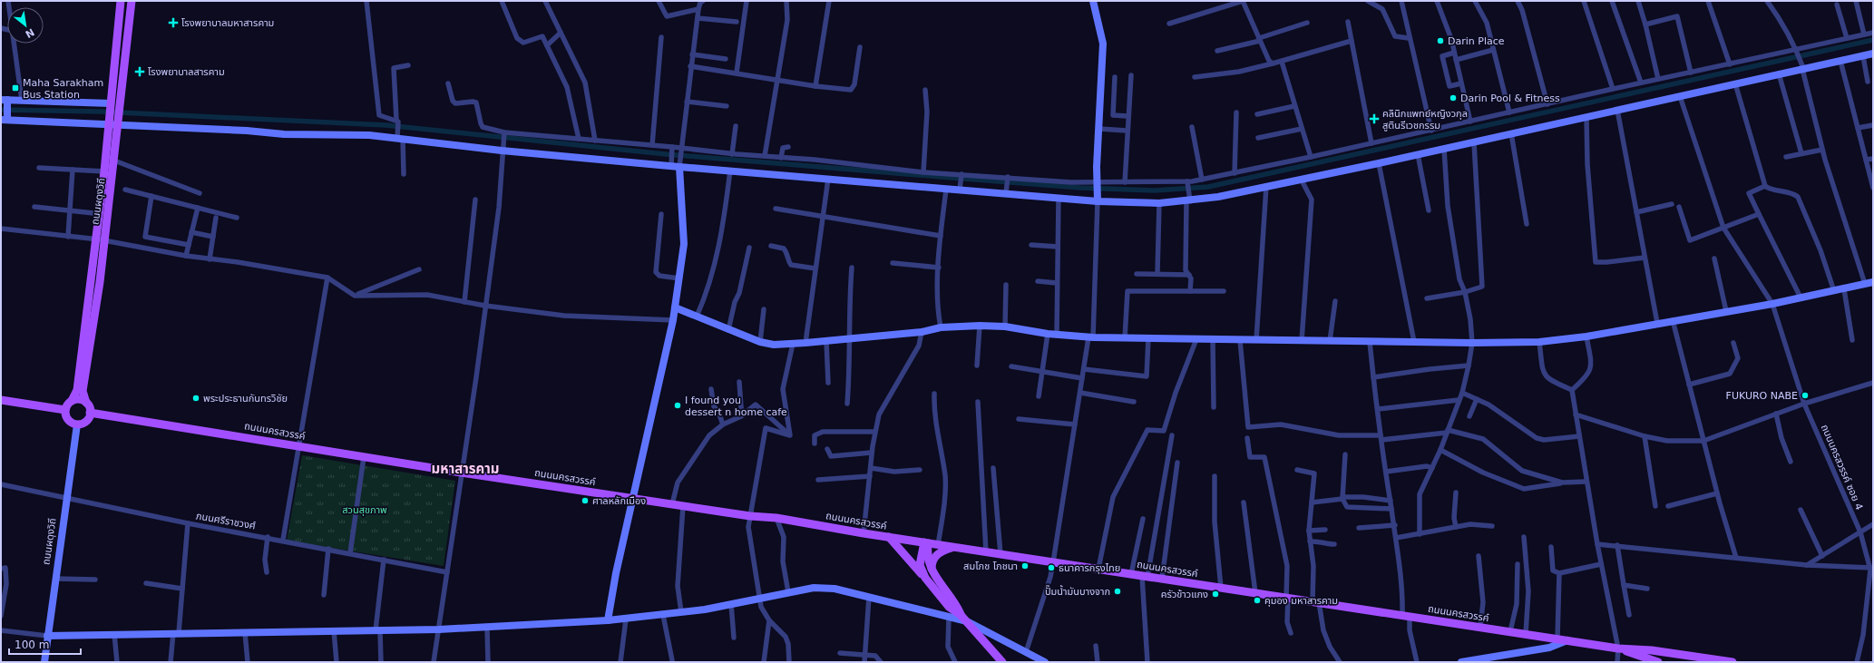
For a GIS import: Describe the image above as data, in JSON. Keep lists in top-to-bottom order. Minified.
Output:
{"streets":{"main road":["ถนนผดุงวิถี","ถนนนครสวรรค์"],"street":["ถนนนครสวรรค์ ซอย 4","ภนนศรีราชวงศ์"]},"crossings":[["ถนนผดุงวิถี","ถนนนครสวรรค์"],["ถนนผดุงวิถี","ภนนศรีราชวงศ์"]],"districts":["มหาสารคาม"],"parks":["สวนสุขภาพ"],"places":{"health":["โรงพยาบาลมหาสารคาม","โรงพยาบาลสารคาม","คลินิกแพทย์หญิงวกุล สูตินรีเวชกรรม"],"other":["Darin Place","Darin Pool & Fitness","FUKURO NABE","พระประธานกันทรวิชัย","I found you dessert n home cafe","ศาลหลักเมือง","สมโภช โภชนา","ธนาคารกรุงไทย","ปั๊มน้ำมันบางจาก","ครัวข้าวแกง","คุมอง มหาสารคาม"],"transit":["Maha Sarakham Bus Station"]},"scale_bar":"100 m","north":"bottom right"}
